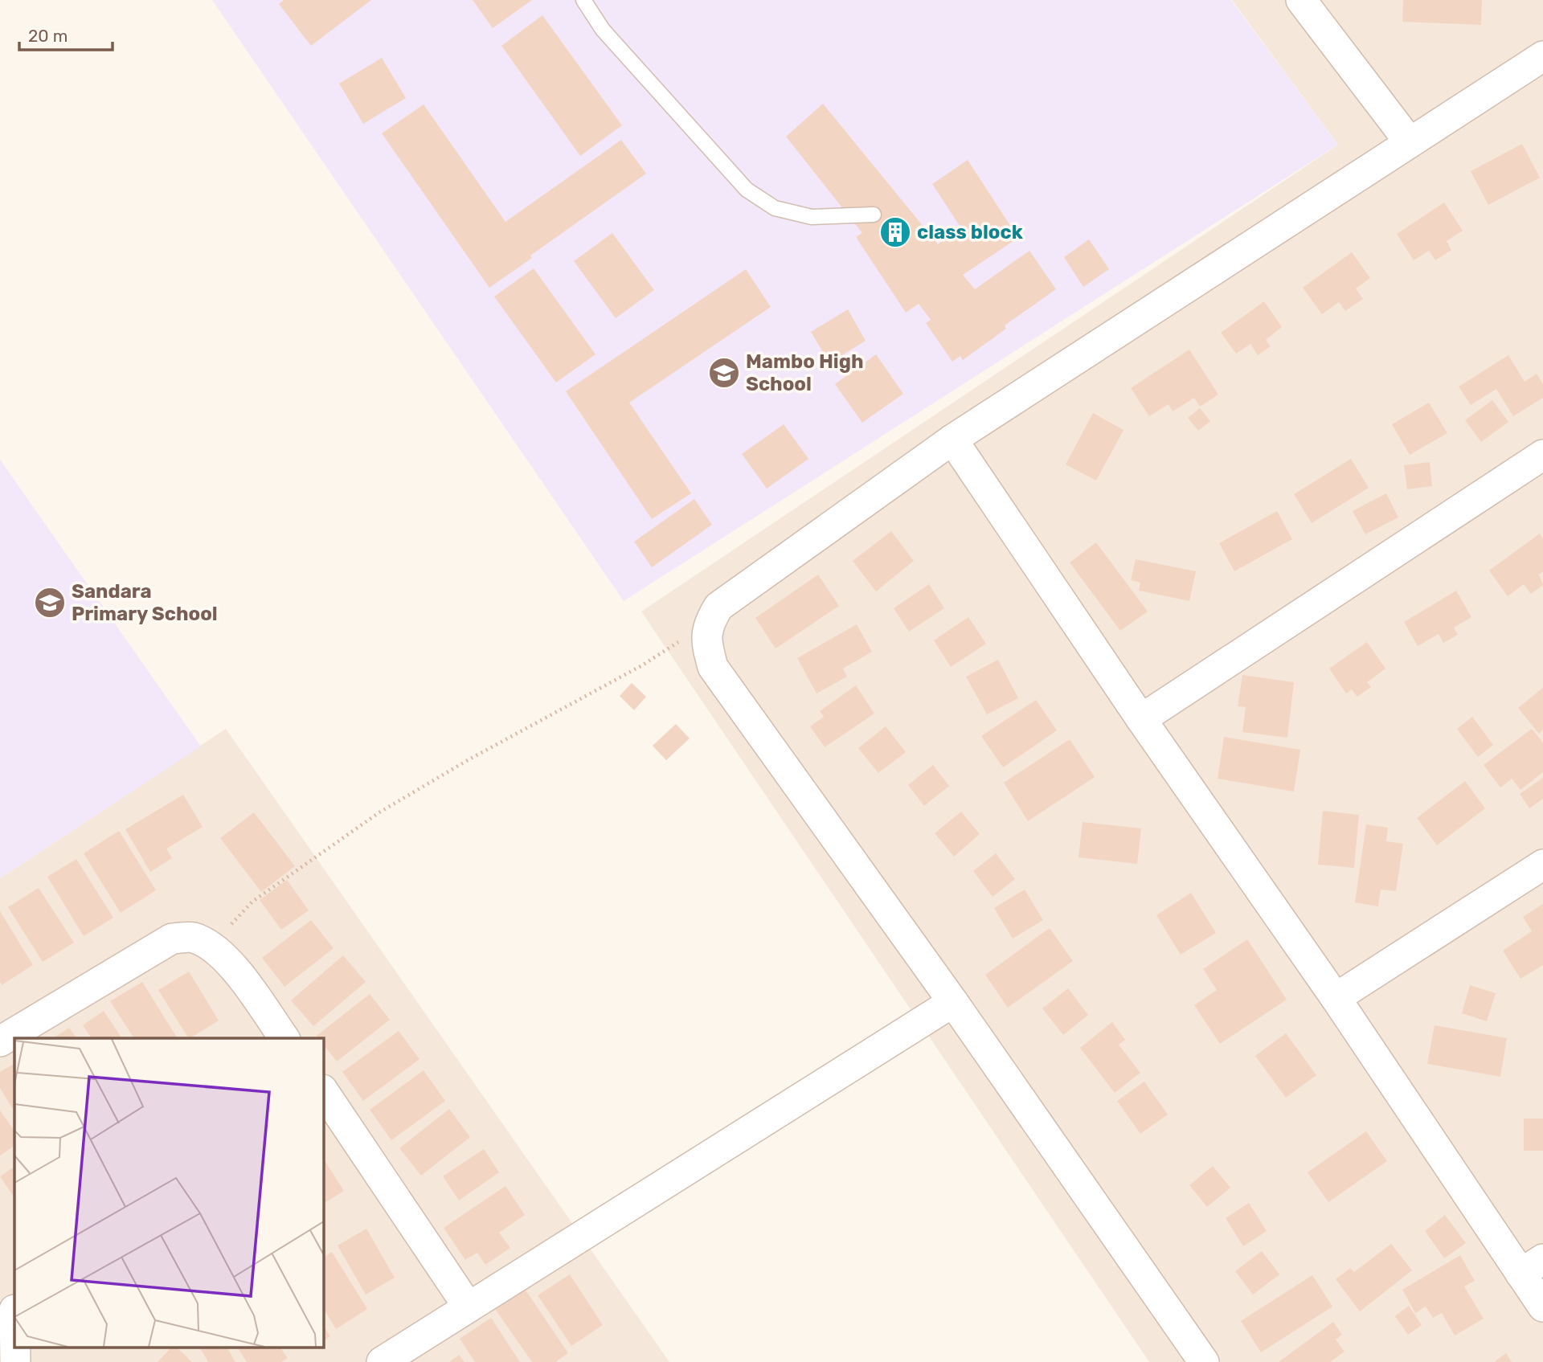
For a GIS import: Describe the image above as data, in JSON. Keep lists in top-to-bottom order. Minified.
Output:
{"places":{"building":["class block"],"school or university":["Mambo High School","Sandara Primary School"]},"scale_bar":"20 m"}
